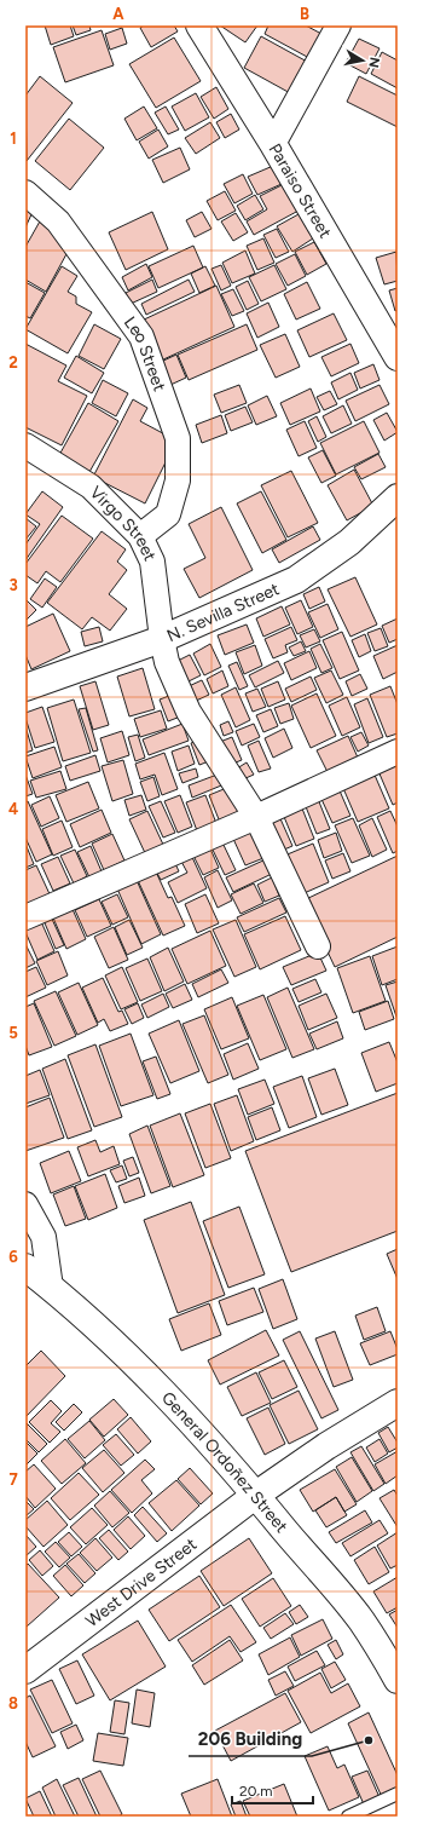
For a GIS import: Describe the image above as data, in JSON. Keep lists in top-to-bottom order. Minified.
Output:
{"streets":{"street":["Paraiso Street","Leo Street","Virgo Street","N. Sevilla Street","General Ordoñez Street","West Drive Street"]},"crossings":[["Leo Street","Virgo Street"],["Virgo Street","N. Sevilla Street"],["General Ordoñez Street","West Drive Street"]],"places":["206 Building"],"scale_bar":"20 m","north":"right","grid":{"columns":["A","B"],"rows":["1","2","3","4","5","6","7","8"]}}
